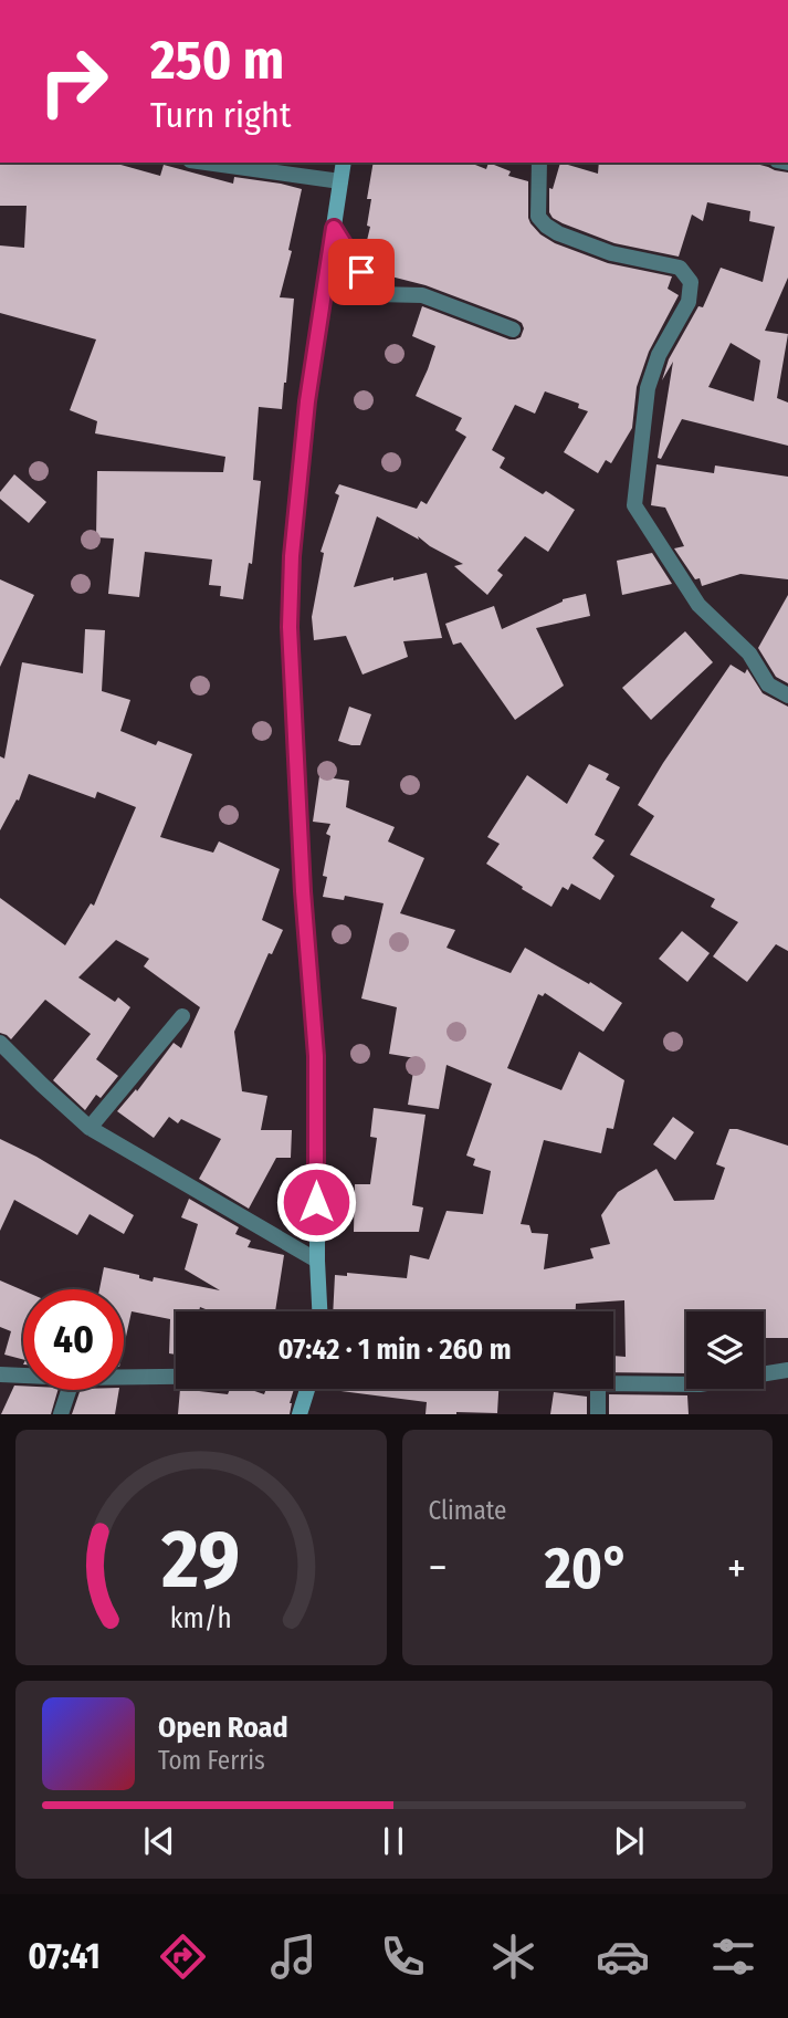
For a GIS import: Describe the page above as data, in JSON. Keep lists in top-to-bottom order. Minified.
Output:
{"page":{"turn":["250 m","Turn right"],"limit":"40","trip":"07:42 · 1 min · 260 m","tile":"Climate","heat":["−","20°","+"],"song":["Open Road","Tom Ferris"],"tabs":"07:41","gauge":["29","km/h"]}}
